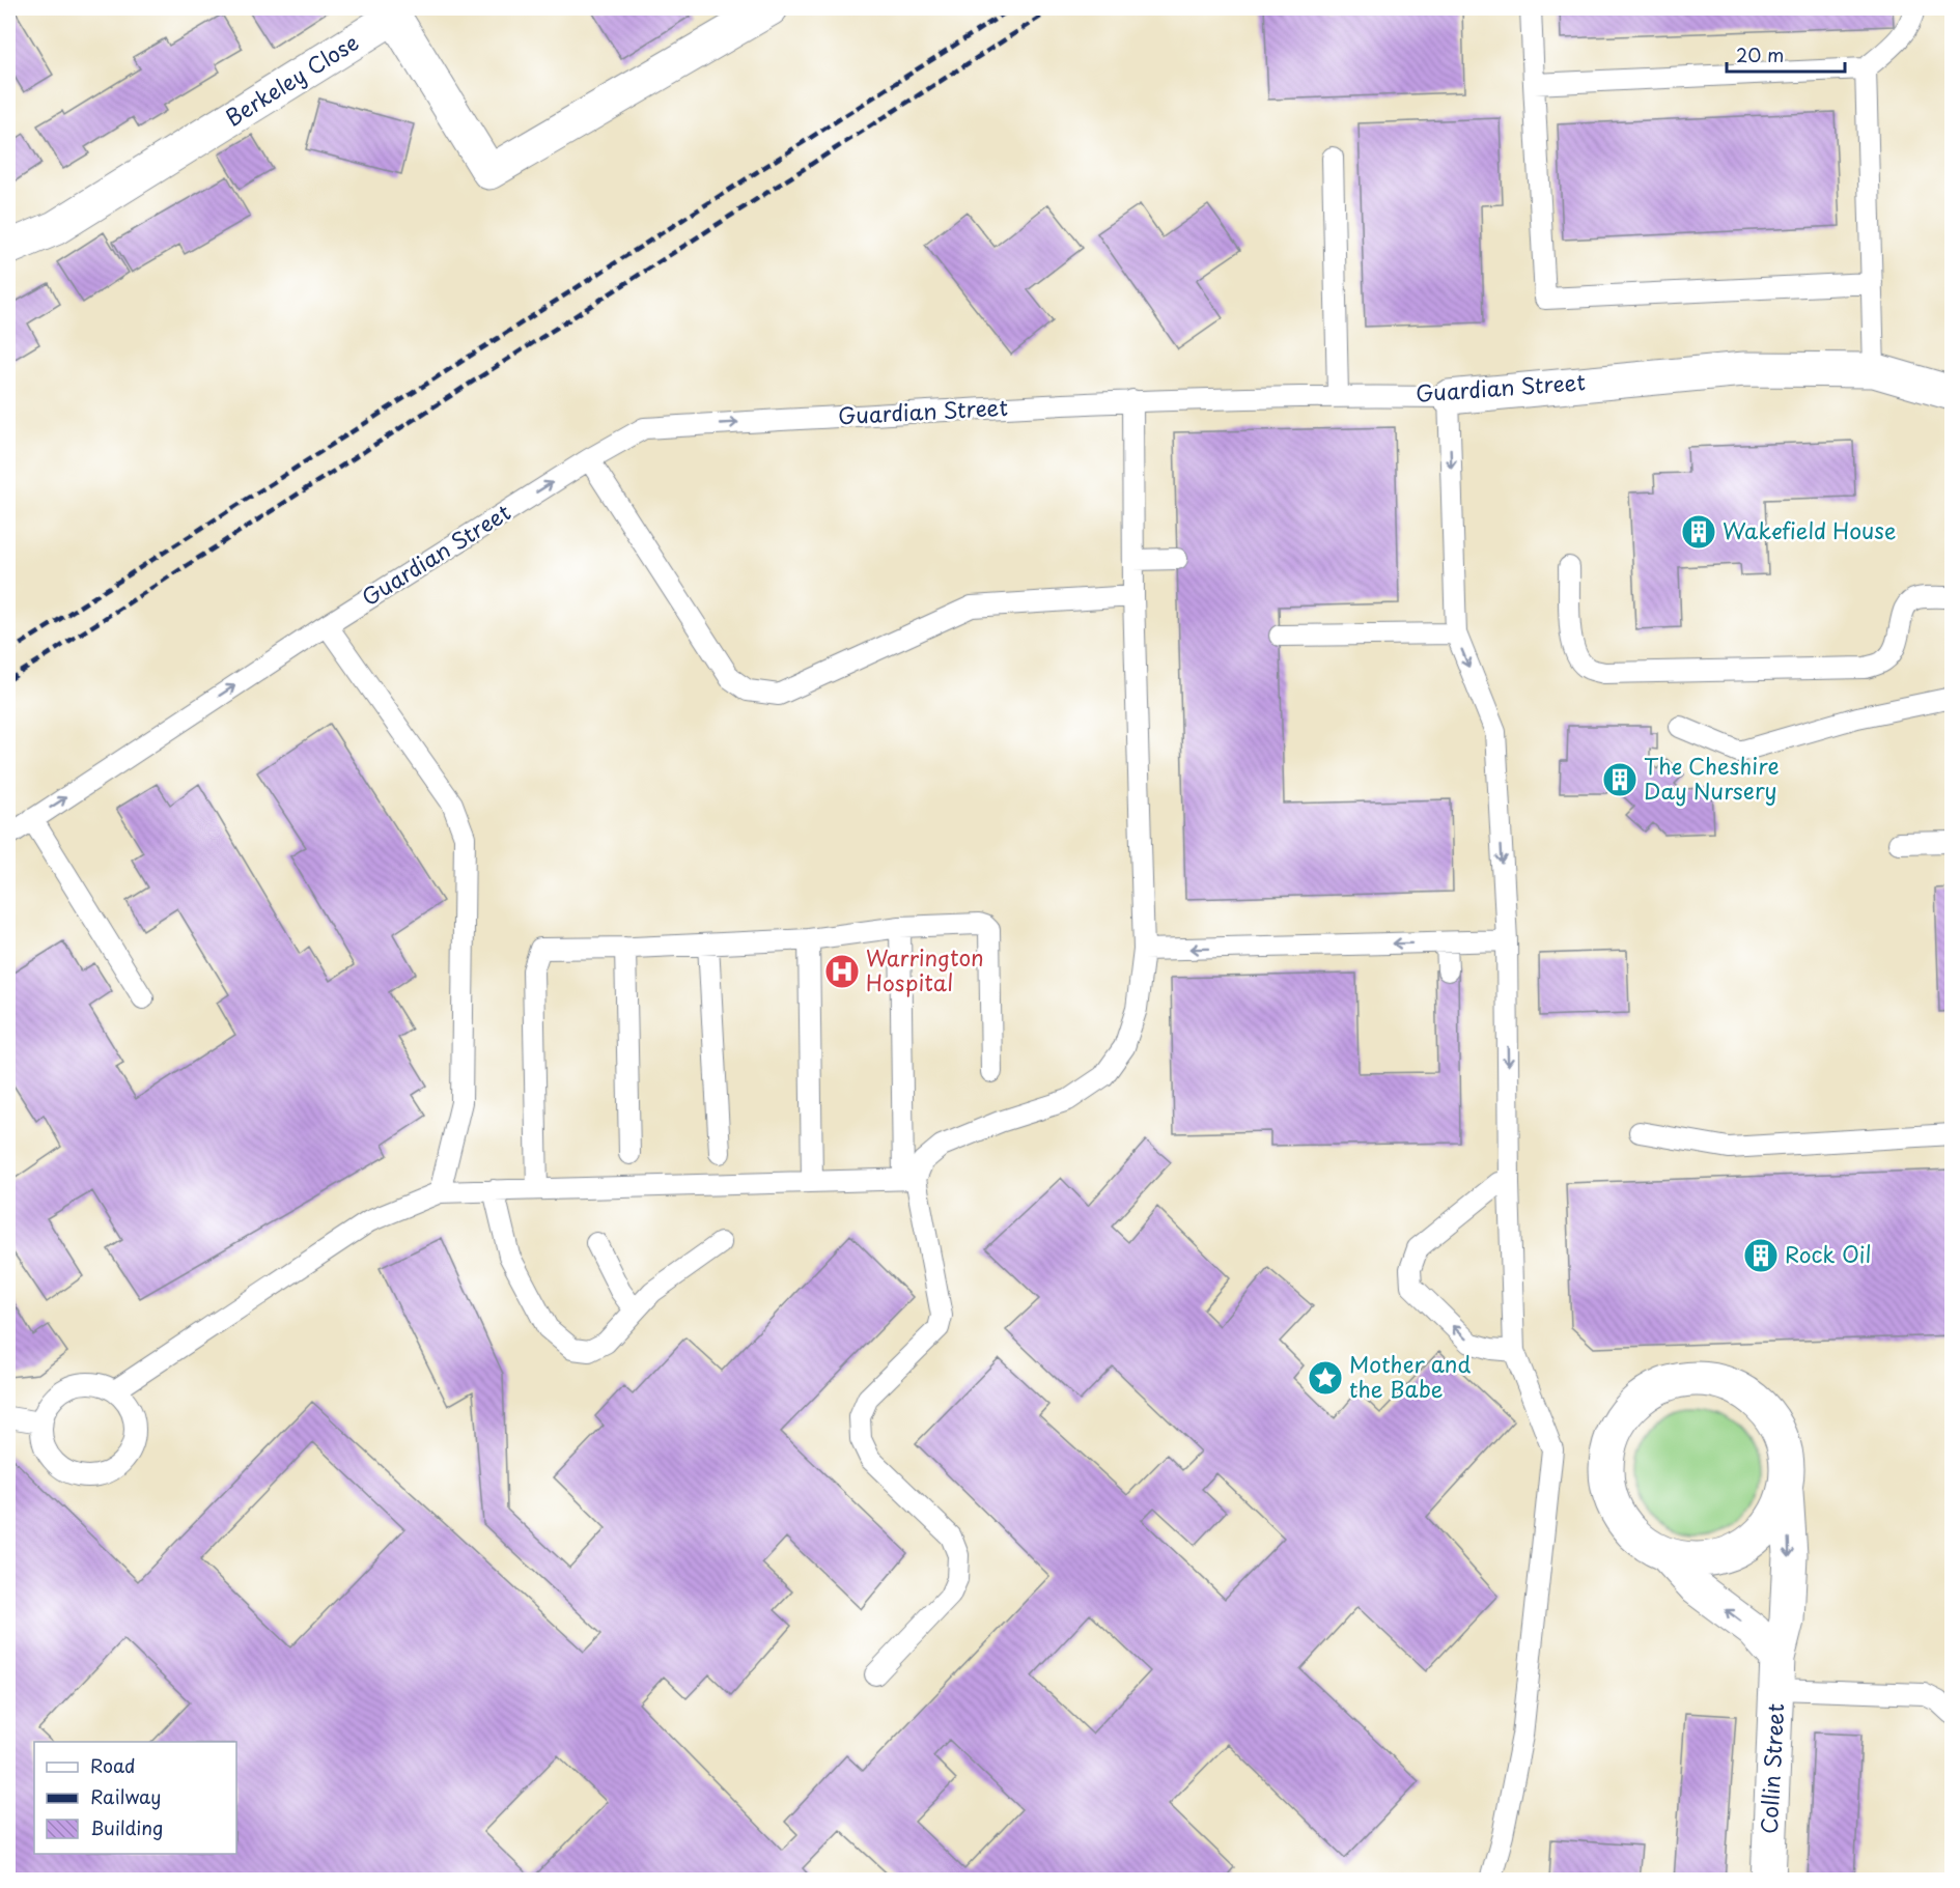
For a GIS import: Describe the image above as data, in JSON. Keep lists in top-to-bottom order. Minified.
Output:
{"streets":{"street":["Berkeley Close","Guardian Street","Collin Street"]},"one_way":["Guardian Street"],"places":{"building":["Wakefield House","The Cheshire Day Nursery","Rock Oil"],"hospital":["Warrington Hospital"],"place":["Mother and the Babe"]},"legend":["Road","Railway","Building"],"scale_bar":"20 m"}
